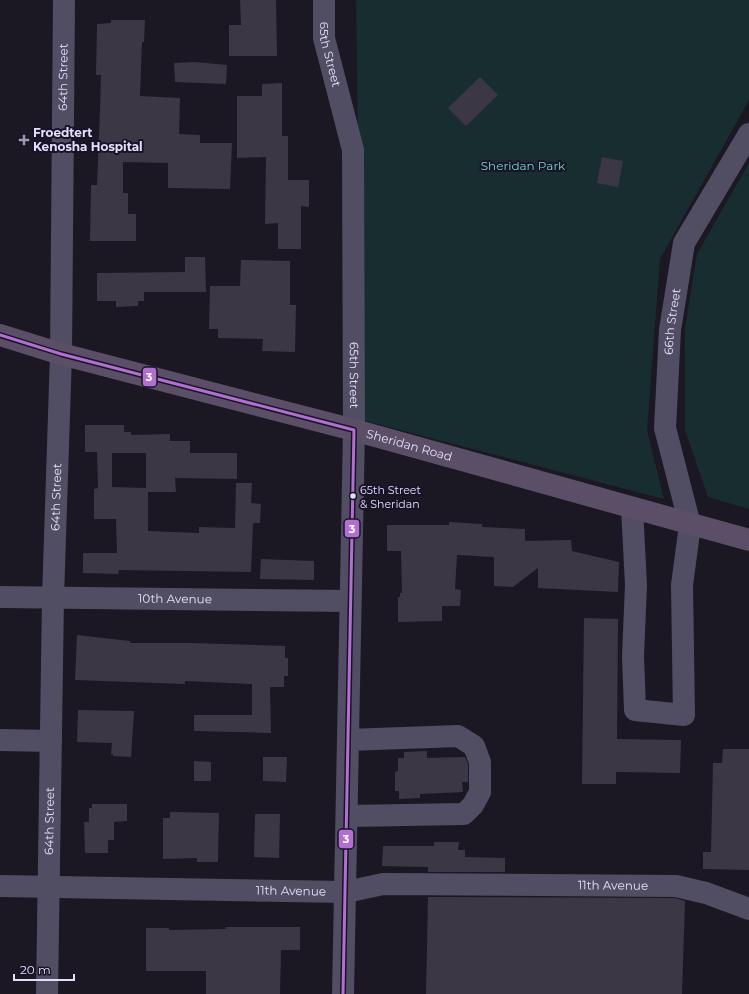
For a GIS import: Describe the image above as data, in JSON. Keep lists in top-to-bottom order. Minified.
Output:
{"streets":{"main road":["Sheridan Road"],"street":["65th Street","64th Street","66th Street","10th Avenue","11th Avenue"]},"crossings":[["65th Street","Sheridan Road"],["65th Street","10th Avenue"],["65th Street","11th Avenue"],["64th Street","Sheridan Road"],["64th Street","10th Avenue"],["64th Street","11th Avenue"],["66th Street","Sheridan Road"]],"parks":["Sheridan Park"],"places":{"health":["Froedtert Kenosha Hospital"],"other":["65th Street & Sheridan"]},"lines":["transit line 3"],"scale_bar":"20 m"}
